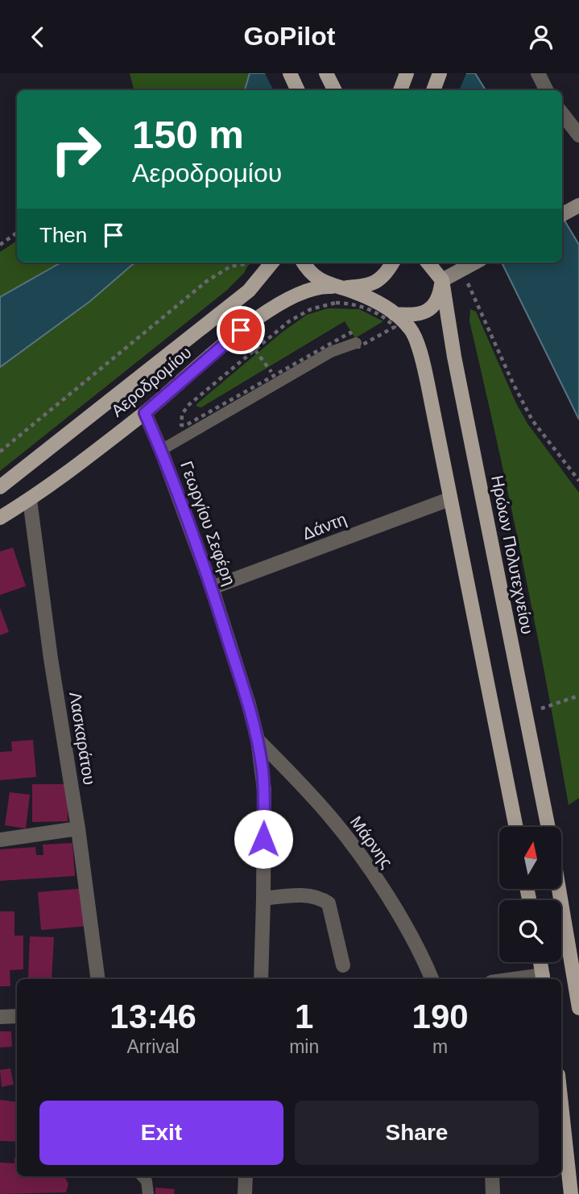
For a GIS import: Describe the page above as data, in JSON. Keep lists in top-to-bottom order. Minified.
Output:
{"streets":{"main road":["Αεροδρομίου","Ηρώων Πολυτεχνείου"],"street":["Γεωργίου Σεφέρη","Δάντη","Λασκαράτου","Μάρνης"]},"crossings":[["Αεροδρομίου","Γεωργίου Σεφέρη"],["Αεροδρομίου","Λασκαράτου"],["Γεωργίου Σεφέρη","Δάντη"],["Γεωργίου Σεφέρη","Μάρνης"]],"north":"top","page":{"header":"GoPilot","turn":["150 m","Αεροδρομίου"],"then":"Then","eta":["13:46","Arrival","1","min","190","m"],"buttons":["Exit","Share"]}}
